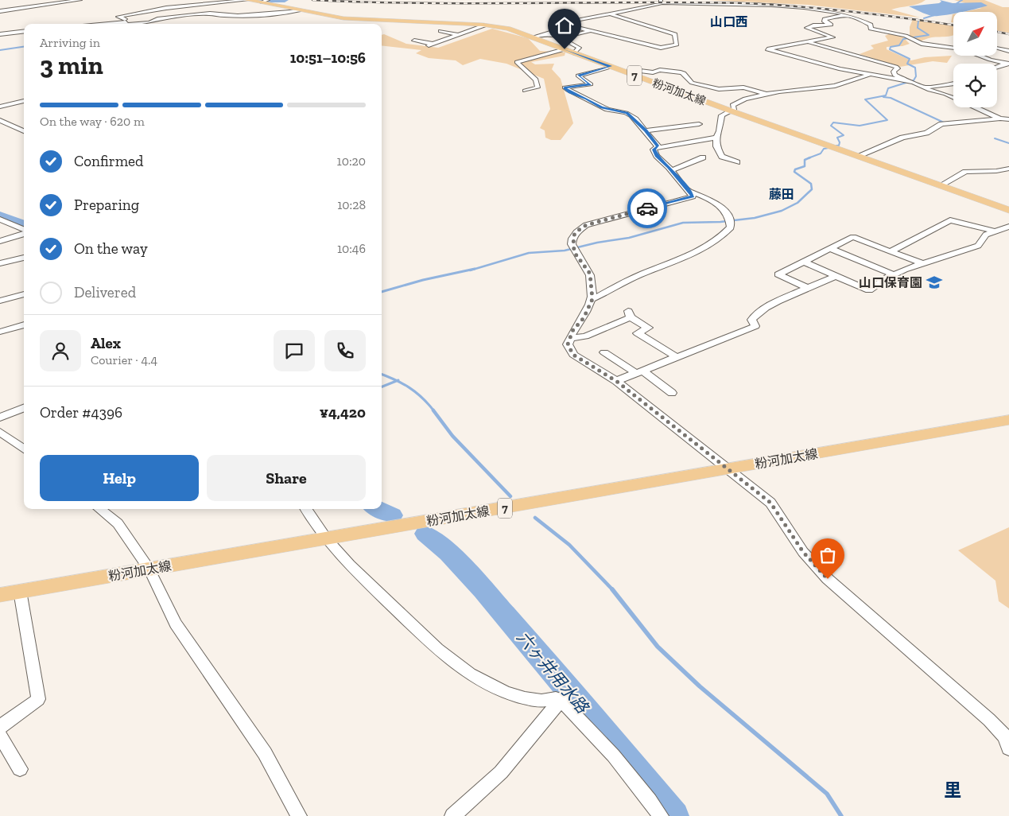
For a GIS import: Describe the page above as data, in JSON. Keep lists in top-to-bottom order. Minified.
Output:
{"streets":{"main road":["7","粉河加太線"]},"districts":["山口西","藤田","里"],"water":["六ヶ井用水路"],"places":{"school or university":["山口保育園"]},"north":"top right","page":{"heading":["3 min","Arriving in","10:51–10:56"],"panel":["Alex","Courier · 4.4","Order #4396","¥4,420"],"bar":"On the way · 620 m","list":[["Confirmed","10:20"],["Preparing","10:28"],["On the way","10:46"],"Delivered"],"buttons":["Help","Share"]}}
